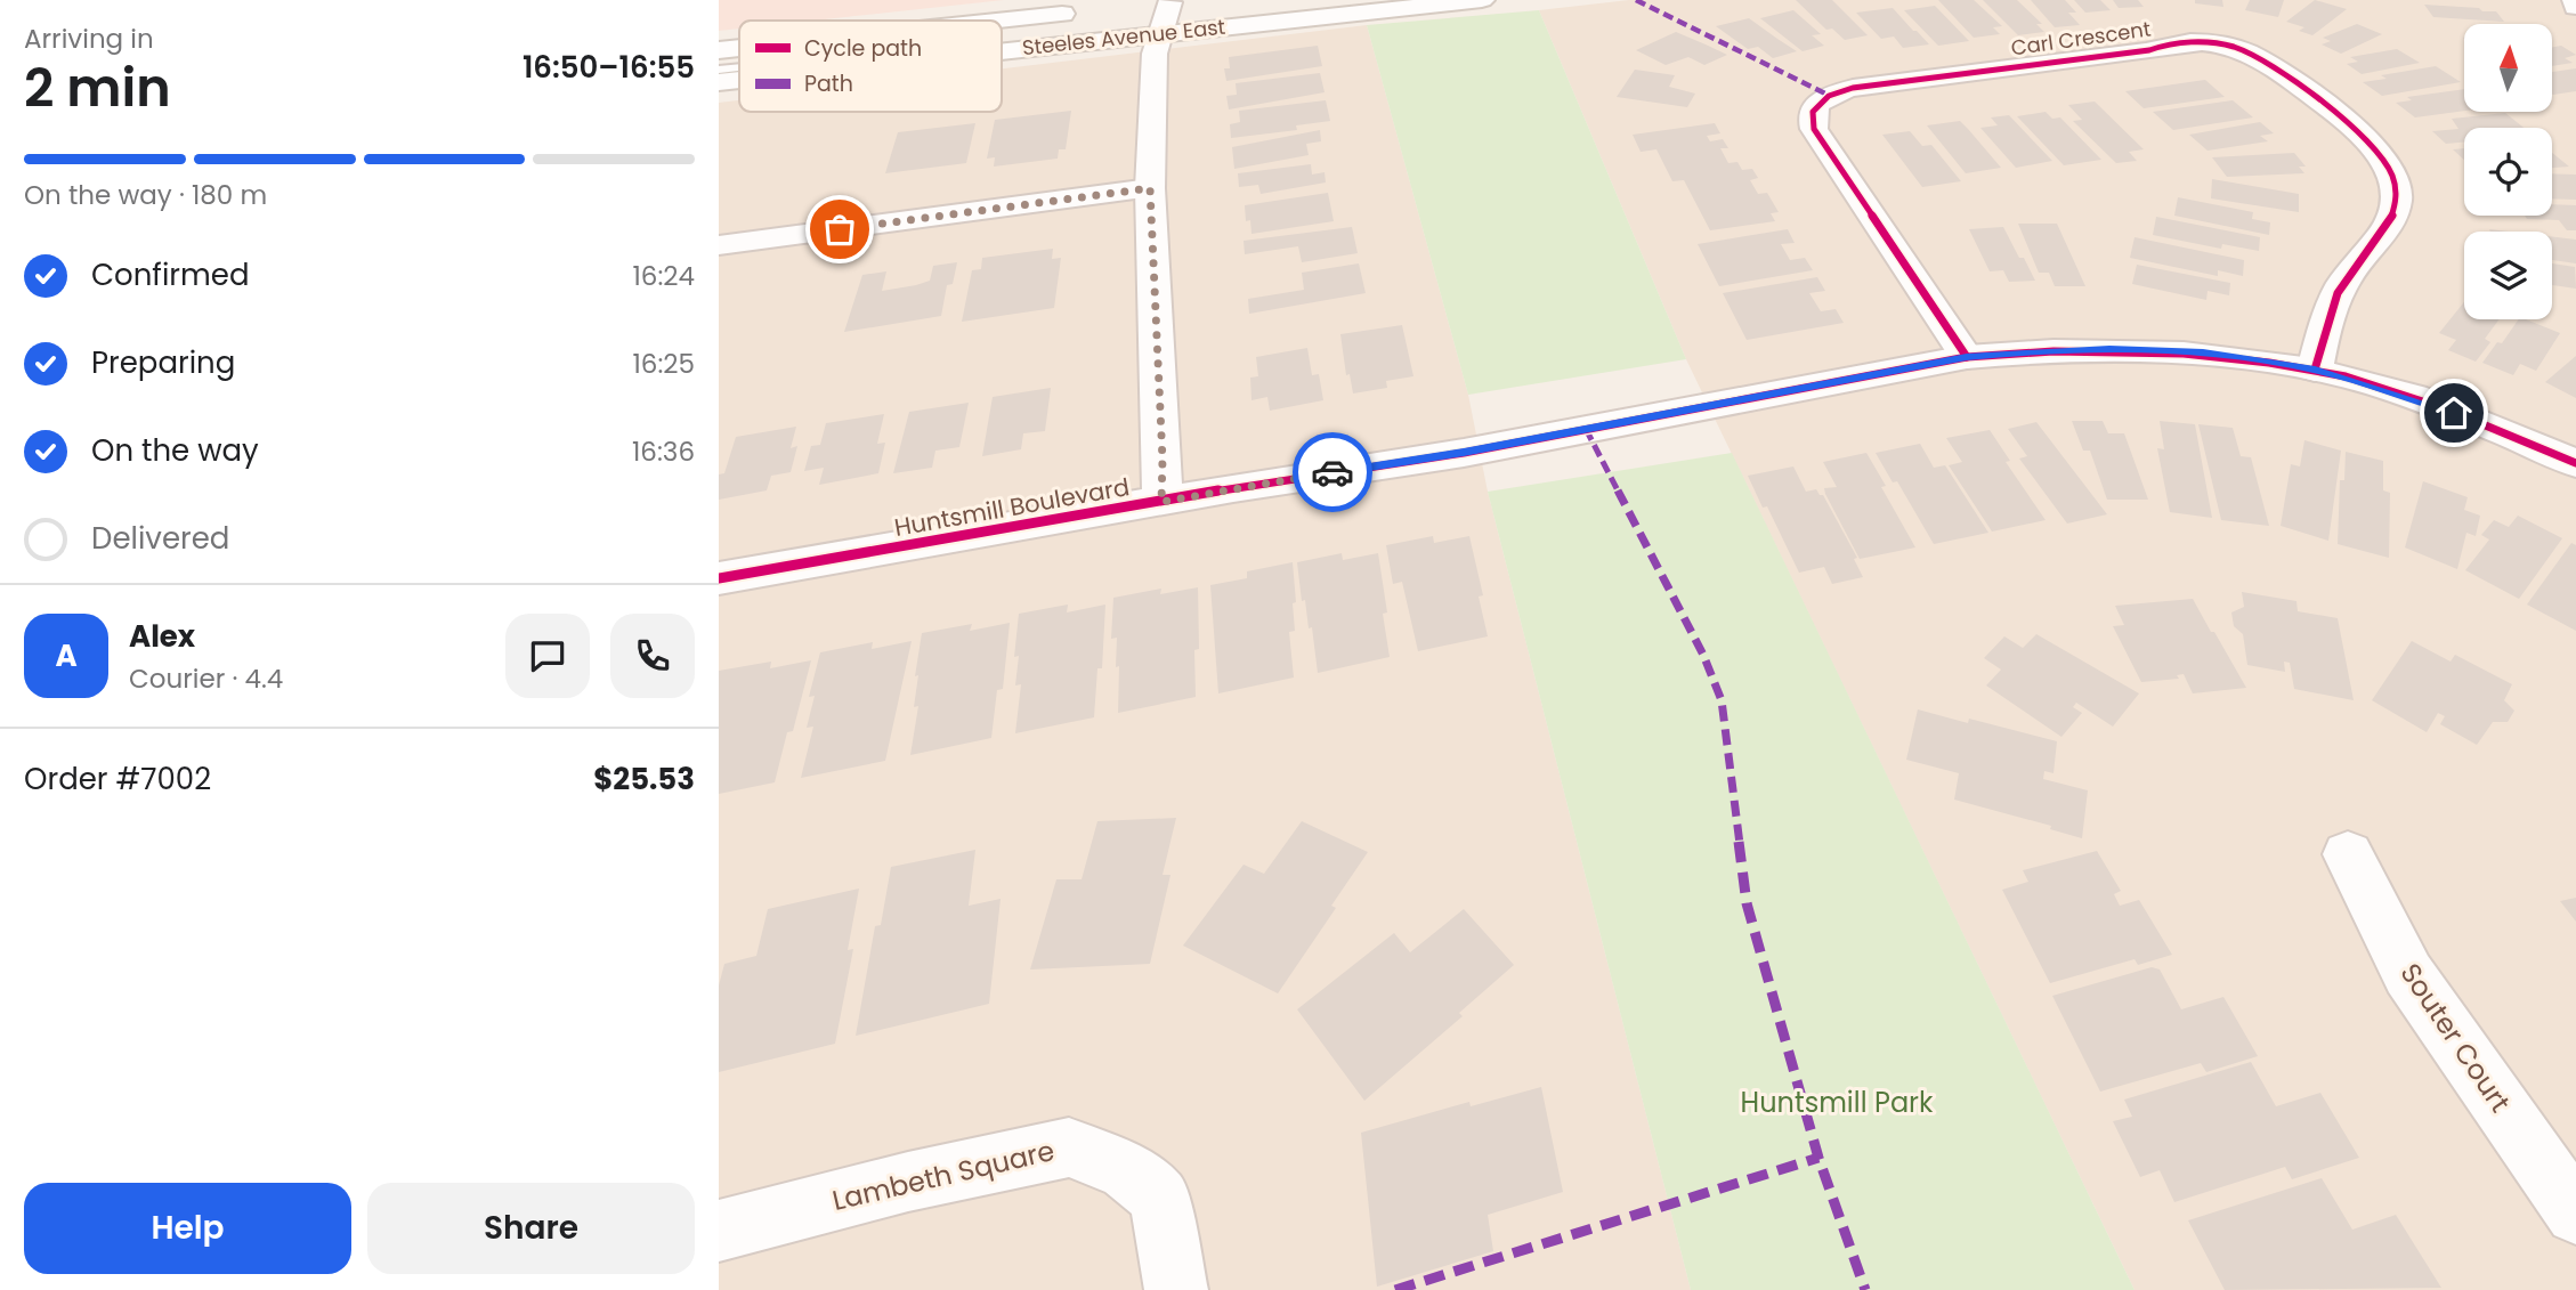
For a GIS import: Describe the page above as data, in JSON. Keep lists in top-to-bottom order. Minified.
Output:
{"streets":{"street":["Steeles Avenue East","Carl Crescent","Huntsmill Boulevard","Souter Court","Lambeth Square"]},"crossings":[["Carl Crescent","Huntsmill Boulevard"]],"parks":["Huntsmill Park"],"legend":["Cycle path","Path"],"north":"top","page":{"heading":["2 min","Arriving in","16:50–16:55"],"panel":["Alex","Courier · 4.4","Order #7002","$25.53"],"bar":"On the way · 180 m","list":[["Confirmed","16:24"],["Preparing","16:25"],["On the way","16:36"],"Delivered"],"round":"A","buttons":["Help","Share"]}}
